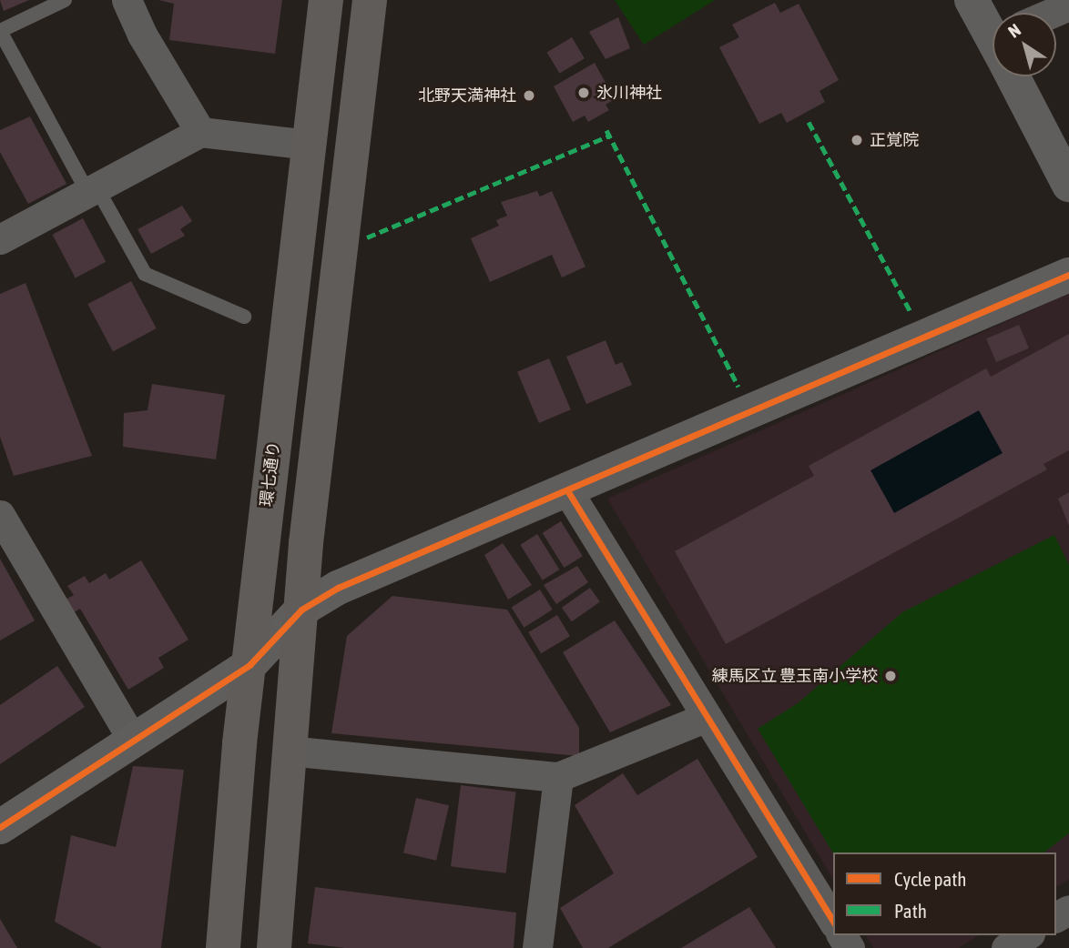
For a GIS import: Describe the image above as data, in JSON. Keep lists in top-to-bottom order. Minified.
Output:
{"streets":{"main road":["環七通り"]},"places":["氷川神社","北野天満神社","正覚院","練馬区立 豊玉南小学校"],"legend":["Cycle path","Path"],"north":"top left"}
